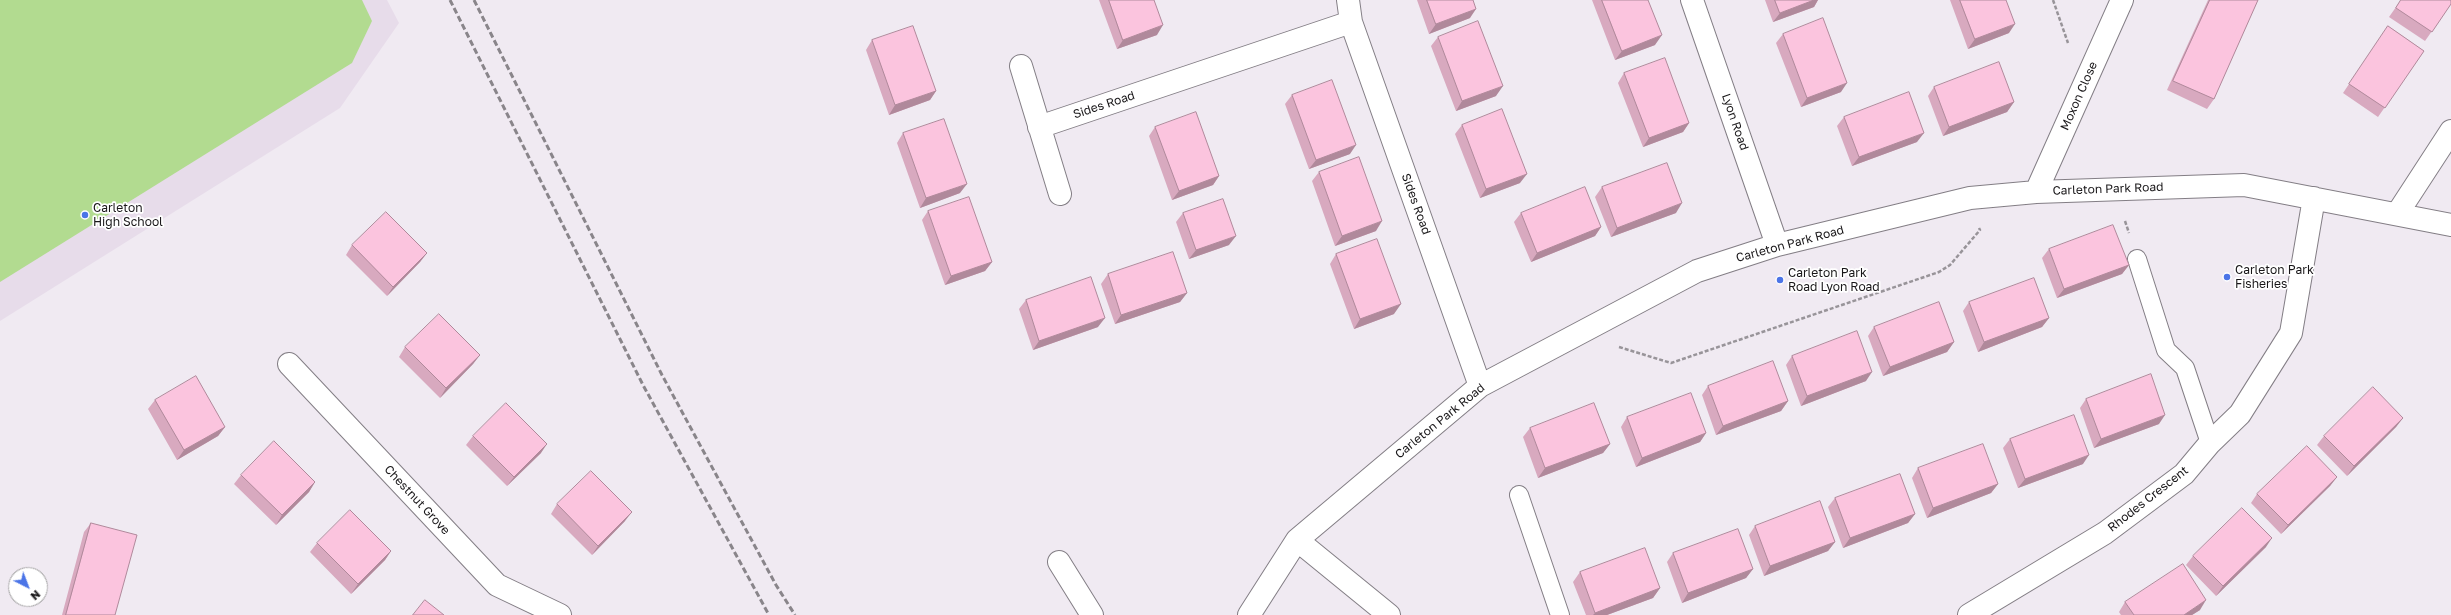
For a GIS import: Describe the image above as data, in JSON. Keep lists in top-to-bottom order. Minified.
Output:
{"streets":{"street":["Moxon Close","Sides Road","Lyon Road","Carleton Park Road","Rhodes Crescent","Chestnut Grove"]},"crossings":[["Moxon Close","Carleton Park Road"],["Sides Road","Carleton Park Road"],["Lyon Road","Carleton Park Road"],["Carleton Park Road","Rhodes Crescent"]],"places":["Carleton High School","Carleton Park Fisheries","Carleton Park Road Lyon Road"],"north":"bottom right"}
